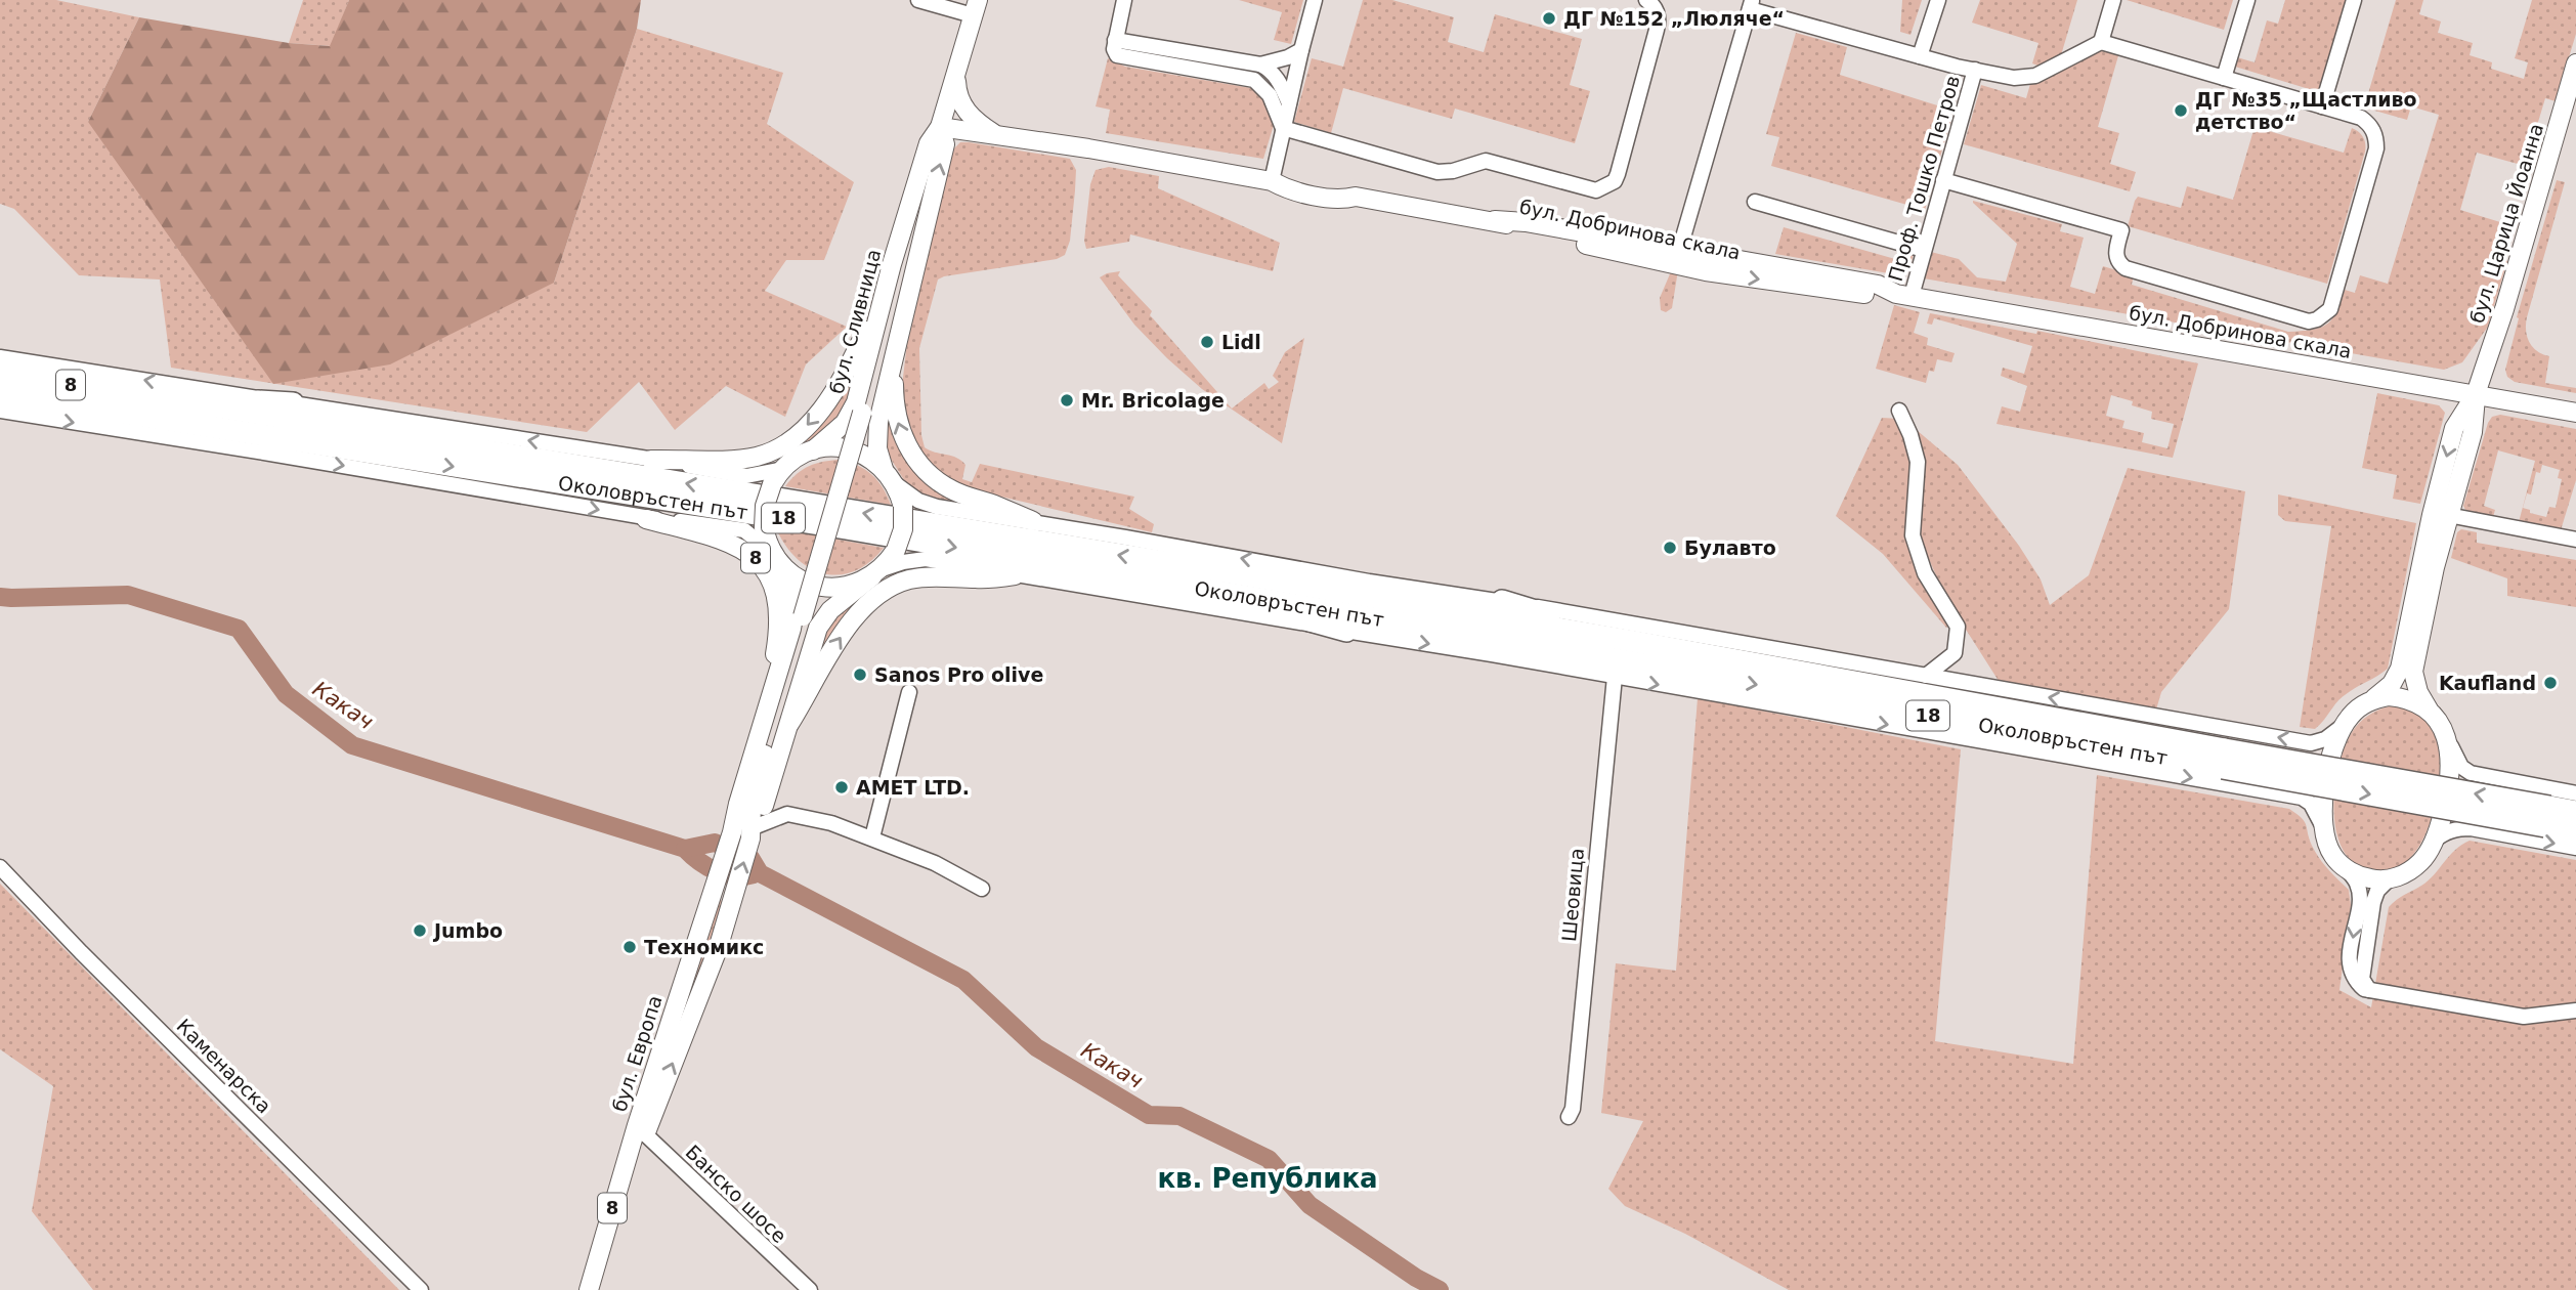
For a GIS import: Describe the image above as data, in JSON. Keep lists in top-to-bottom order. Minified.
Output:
{"streets":{"highway":["8","Околовръстен път","18"],"main road":["бул. Царица Йоанна","бул. Добринова скала","бул. Сливница","бул. Европа"],"street":["Проф. Тошко Петров","Шеовица","Каменарска","Банско шосе"]},"crossings":[["Проф. Тошко Петров","бул. Добринова скала"],["бул. Царица Йоанна","бул. Добринова скала"],["бул. Царица Йоанна","Околовръстен път"],["бул. Добринова скала","бул. Сливница"],["бул. Сливница","8"],["бул. Сливница","Околовръстен път"],["бул. Сливница","бул. Европа"],["8","Околовръстен път"],["8","бул. Европа"],["Околовръстен път","Шеовица"],["Околовръстен път","бул. Европа"],["бул. Европа","Банско шосе"]],"districts":["кв. Република"],"water":["Какач"],"places":["ДГ №152 „Люляче“","ДГ №35 „Щастливо детство“","Lidl","Mr. Bricolage","Булавто","Sanos Pro olive","Kaufland","AMET LTD.","Jumbo","Техномикс"]}
